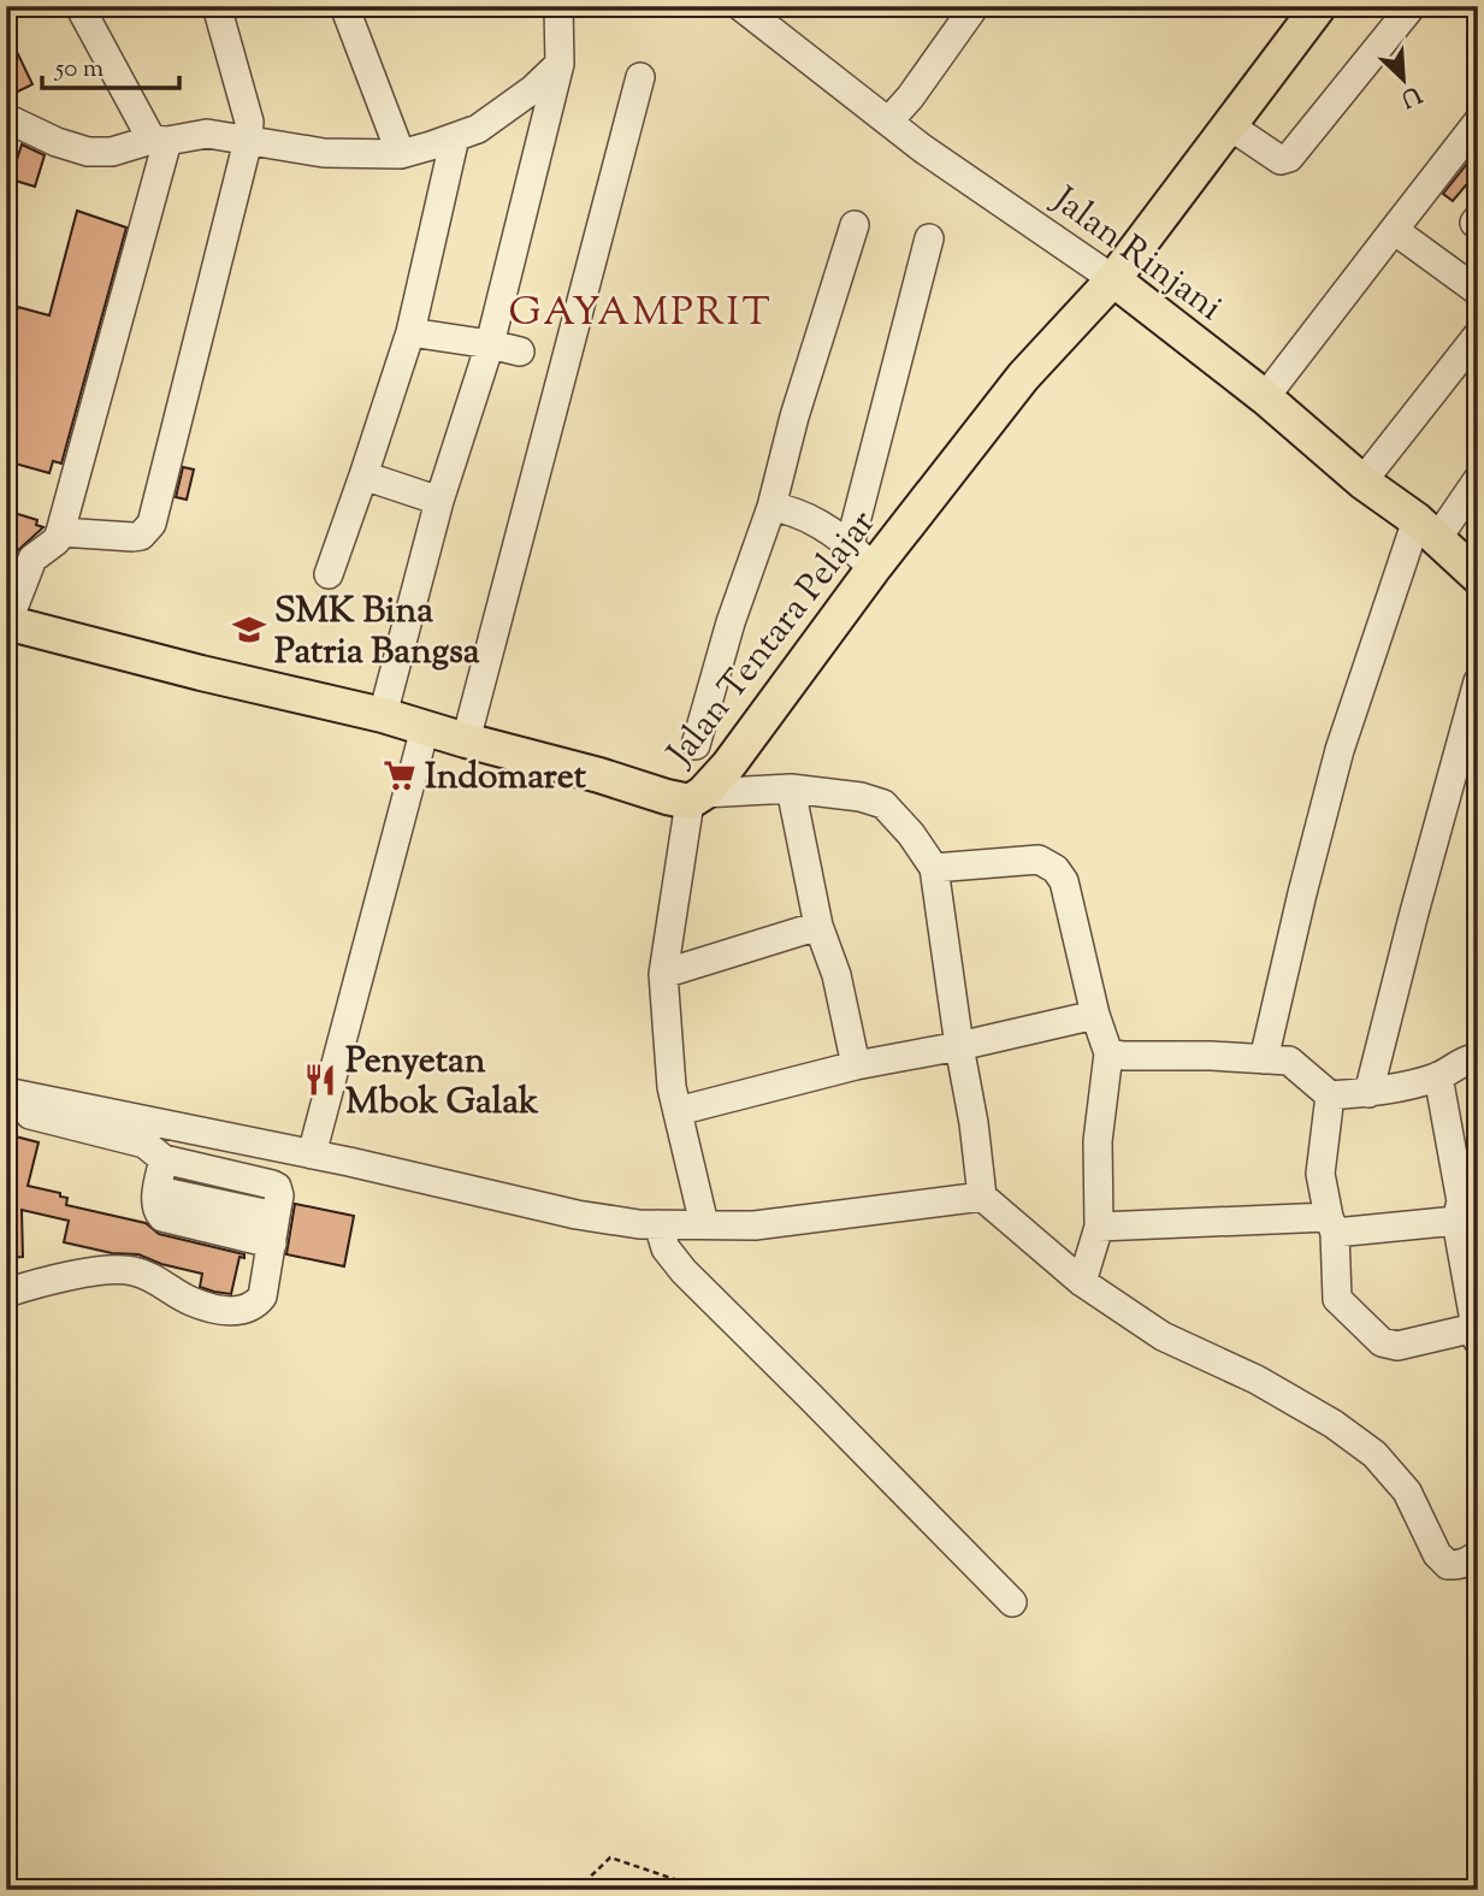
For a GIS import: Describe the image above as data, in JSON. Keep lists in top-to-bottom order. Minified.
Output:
{"streets":{"main road":["Jalan Rinjani","Jalan Tentara Pelajar"]},"crossings":[["Jalan Rinjani","Jalan Tentara Pelajar"]],"districts":["GAYAMPRIT"],"places":{"school or university":["SMK Bina Patria Bangsa"],"supermarket":["Indomaret"],"restaurant":["Penyetan Mbok Galak"]},"scale_bar":"50 m","north":"bottom right"}
